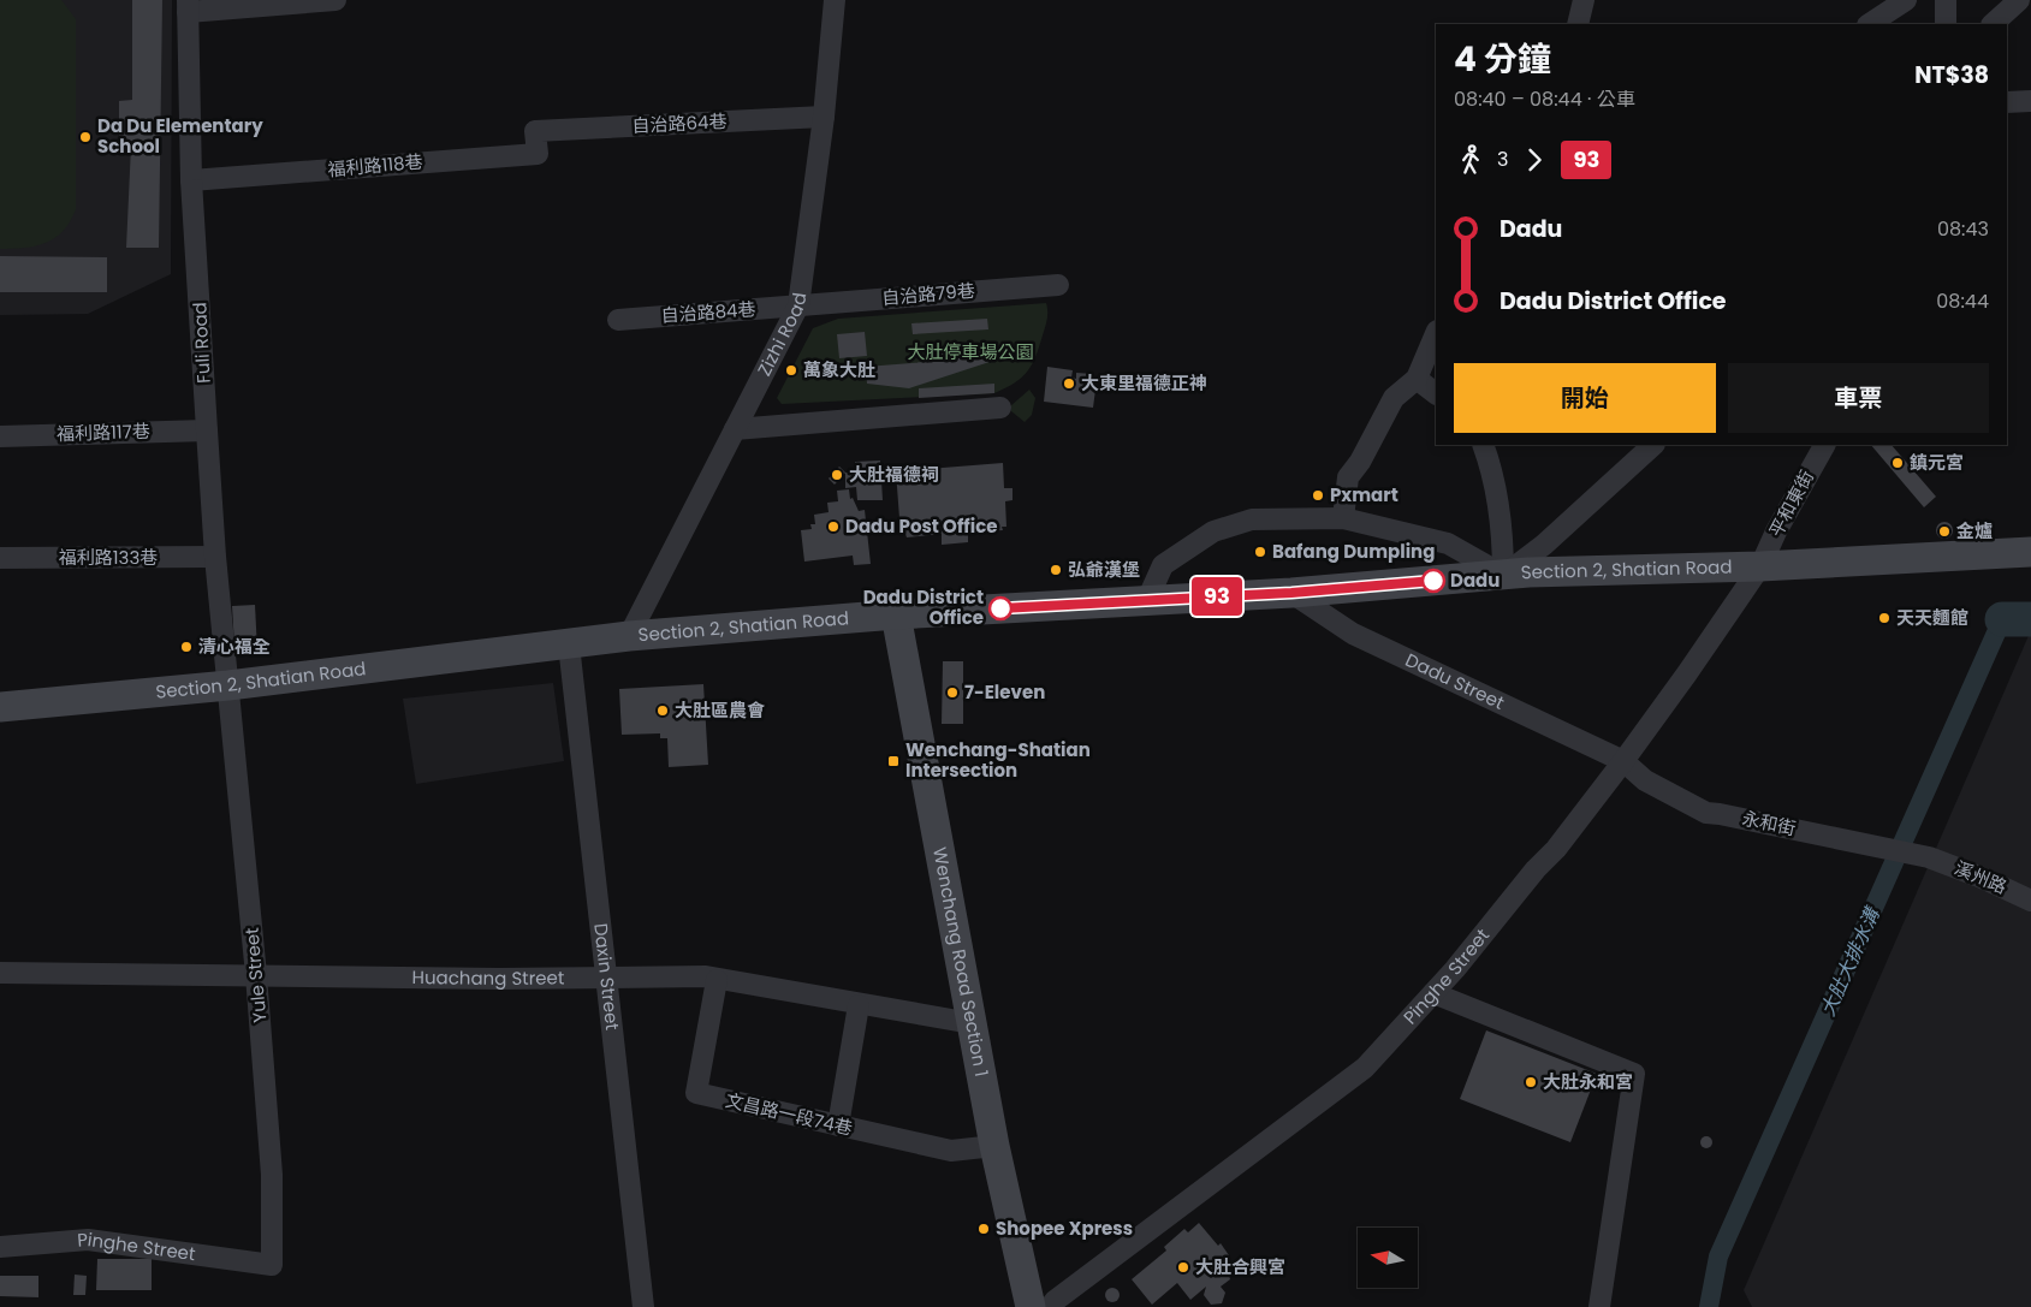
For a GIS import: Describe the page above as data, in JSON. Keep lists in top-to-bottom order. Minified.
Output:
{"streets":{"street":["自治路64巷","福利路118巷","自治路79巷","自治路84巷","Zizhi Road","Fuli Road","福利路117巷","平和東街","福利路133巷","Section 2, Shatian Road","Dadu Street","永和街","溪州路","Wenchang Road Section 1","Yule Street","Daxin Street","Pinghe Street","Huachang Street","文昌路一段74巷"]},"crossings":[["自治路64巷","福利路118巷"],["自治路64巷","Zizhi Road"],["福利路118巷","Fuli Road"],["自治路79巷","自治路84巷"],["自治路79巷","Zizhi Road"],["自治路84巷","Zizhi Road"],["Zizhi Road","Section 2, Shatian Road"],["Fuli Road","福利路117巷"],["Fuli Road","福利路133巷"],["Fuli Road","Section 2, Shatian Road"],["Fuli Road","Yule Street"],["平和東街","Section 2, Shatian Road"],["平和東街","Pinghe Street"],["Section 2, Shatian Road","Dadu Street"],["Section 2, Shatian Road","Wenchang Road Section 1"],["Section 2, Shatian Road","Yule Street"],["Section 2, Shatian Road","Daxin Street"],["Section 2, Shatian Road","Pinghe Street"],["Dadu Street","永和街"],["Dadu Street","Pinghe Street"],["永和街","溪州路"],["永和街","Pinghe Street"],["Wenchang Road Section 1","Huachang Street"],["Wenchang Road Section 1","文昌路一段74巷"],["Yule Street","Pinghe Street"],["Yule Street","Huachang Street"],["Daxin Street","Huachang Street"],["Huachang Street","文昌路一段74巷"]],"water":["大肚大排水溝"],"parks":["大肚停車場公園"],"places":{"other":["Da Du Elementary School","萬象大肚","大東里福德正神","鎮元宮","大肚福德祠","Pxmart","Dadu Post Office","金爐","Bafang Dumpling","弘爺漢堡","Dadu","Dadu District Office","天天麵館","清心福全","7-Eleven","大肚區農會","大肚永和宮","Shopee Xpress","大肚合興宮"],"transit":["Wenchang-Shatian Intersection"]},"lines":["bus line 93"],"north":"left","page":{"on_map":"93","heading":["4 分鐘","08:40 – 08:44 · 公車","NT$38"],"legs":["3","93"],"list":[{"name":"Dadu","value":"08:43"},{"name":"Dadu District Office","value":"08:44"}],"buttons":["開始","車票"]}}
